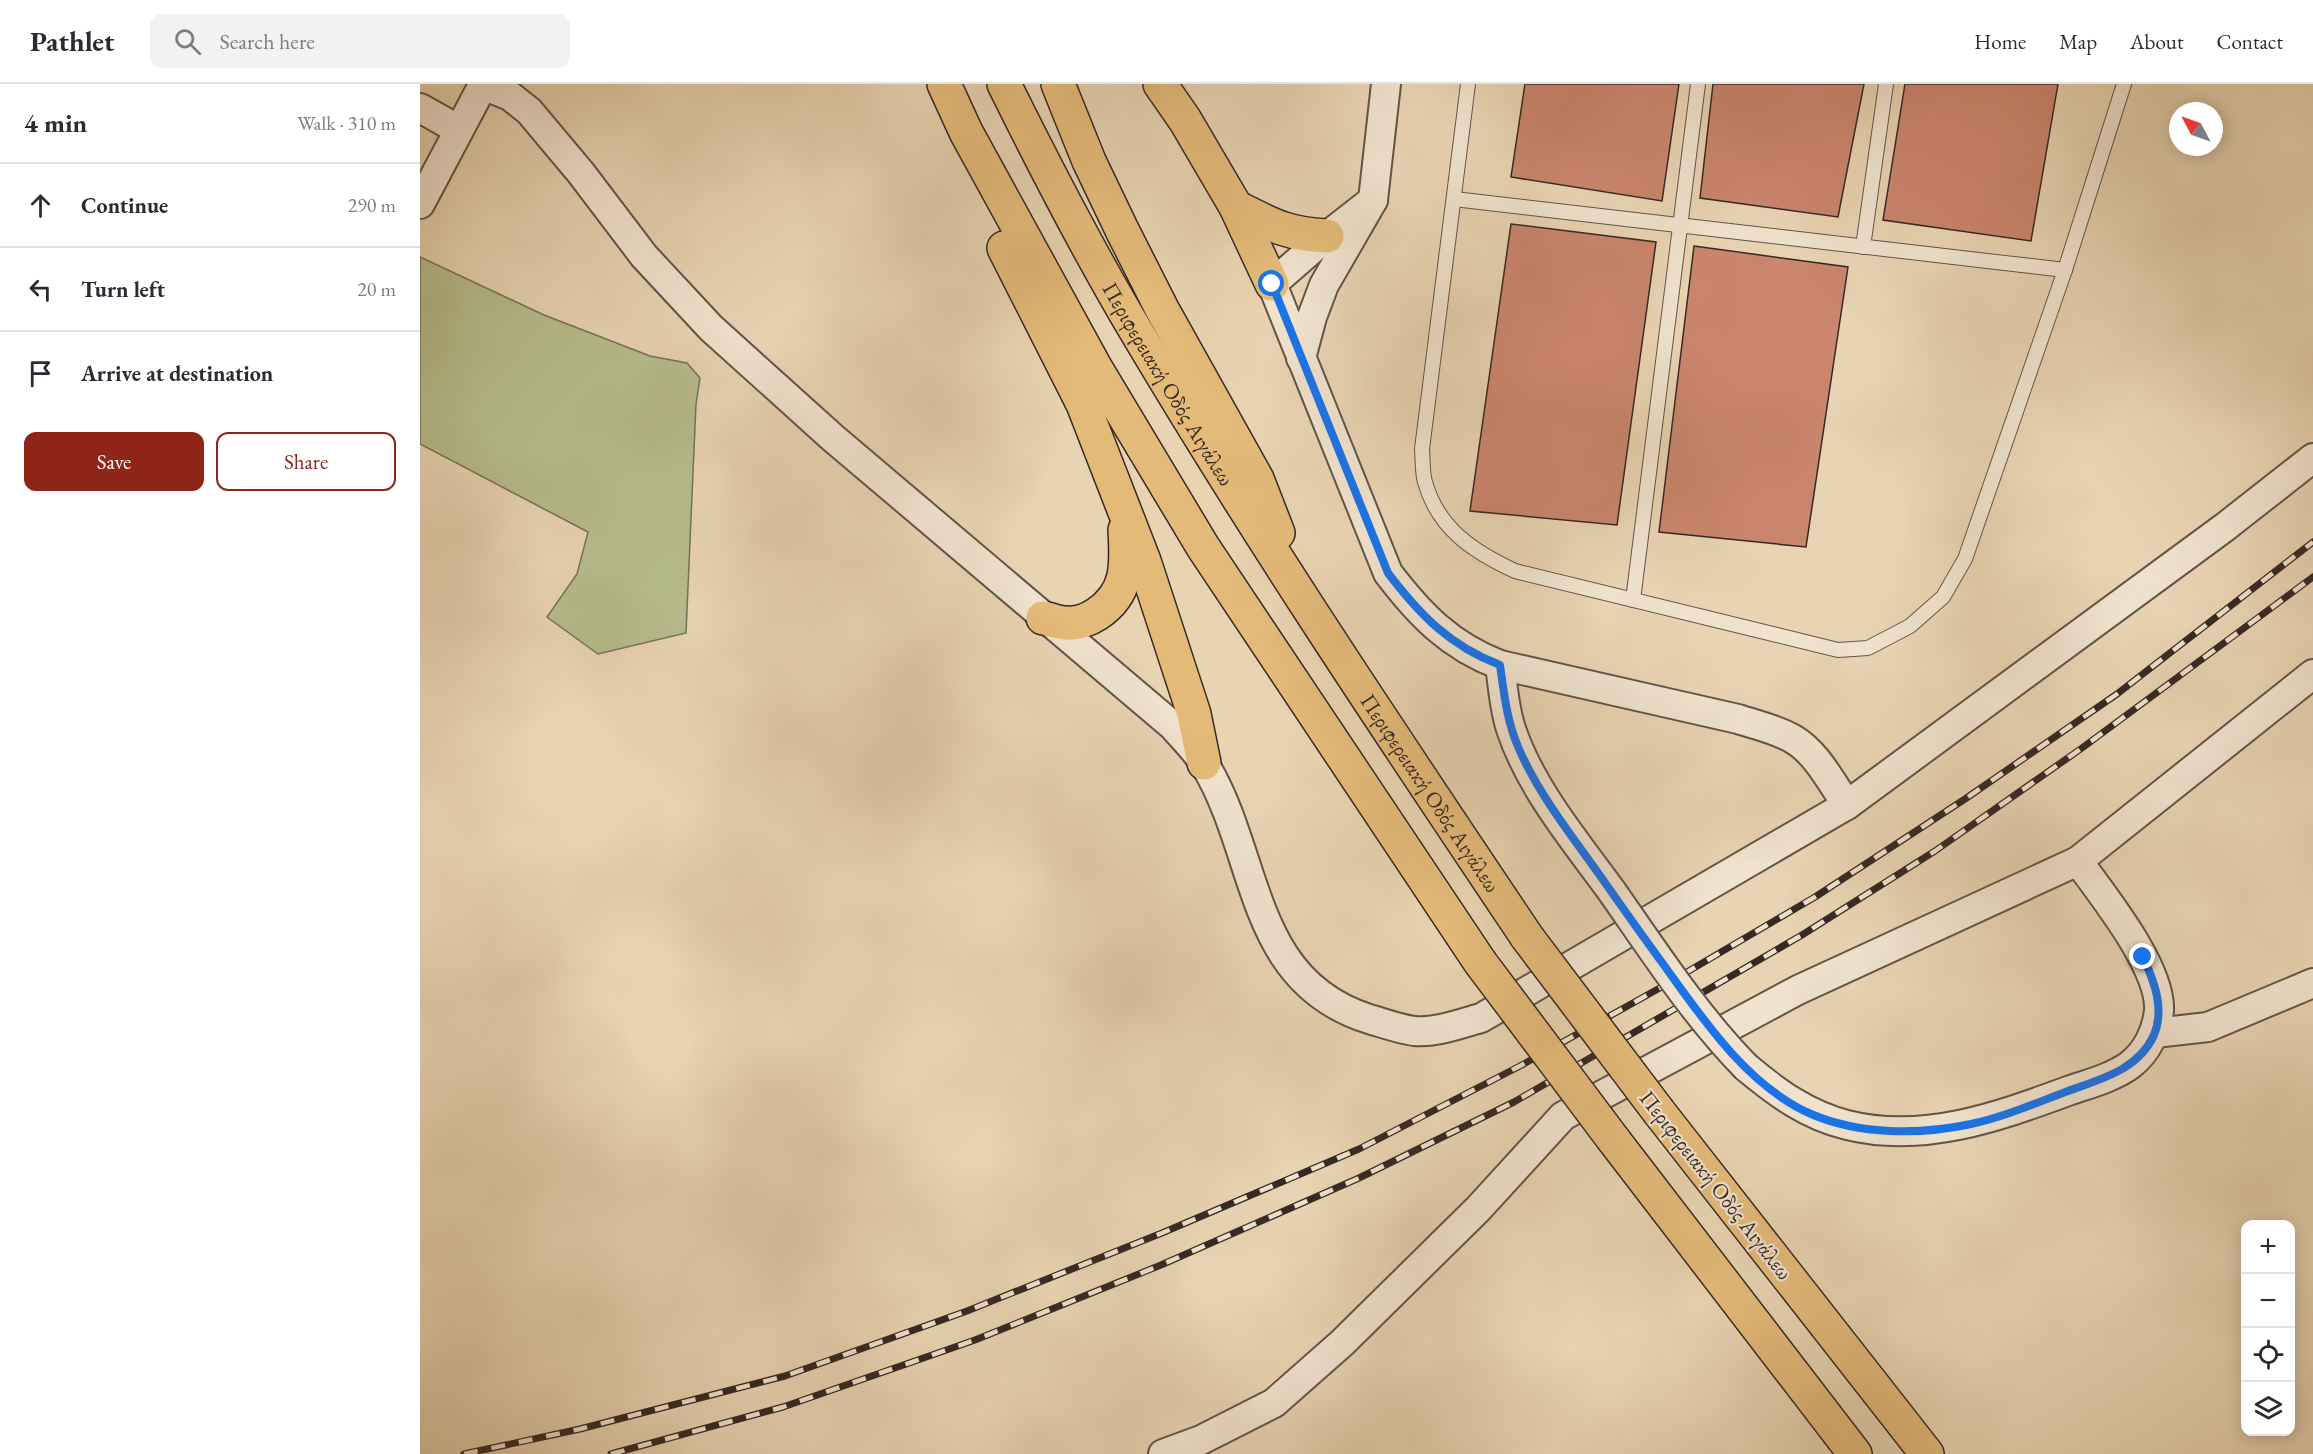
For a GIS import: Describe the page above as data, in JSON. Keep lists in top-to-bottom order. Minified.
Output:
{"streets":{"highway":["Περιφερειακή Οδός Αιγάλεω"]},"north":"top left","page":{"header":"Pathlet","search":"Search here","nav":["Home","Map","About","Contact"],"heading":["4 min","Walk · 310 m"],"list":[["Continue","290 m"],["Turn left","20 m"],"Arrive at destination"],"buttons":["Save","Share"],"map_buttons":["+","−"]}}
